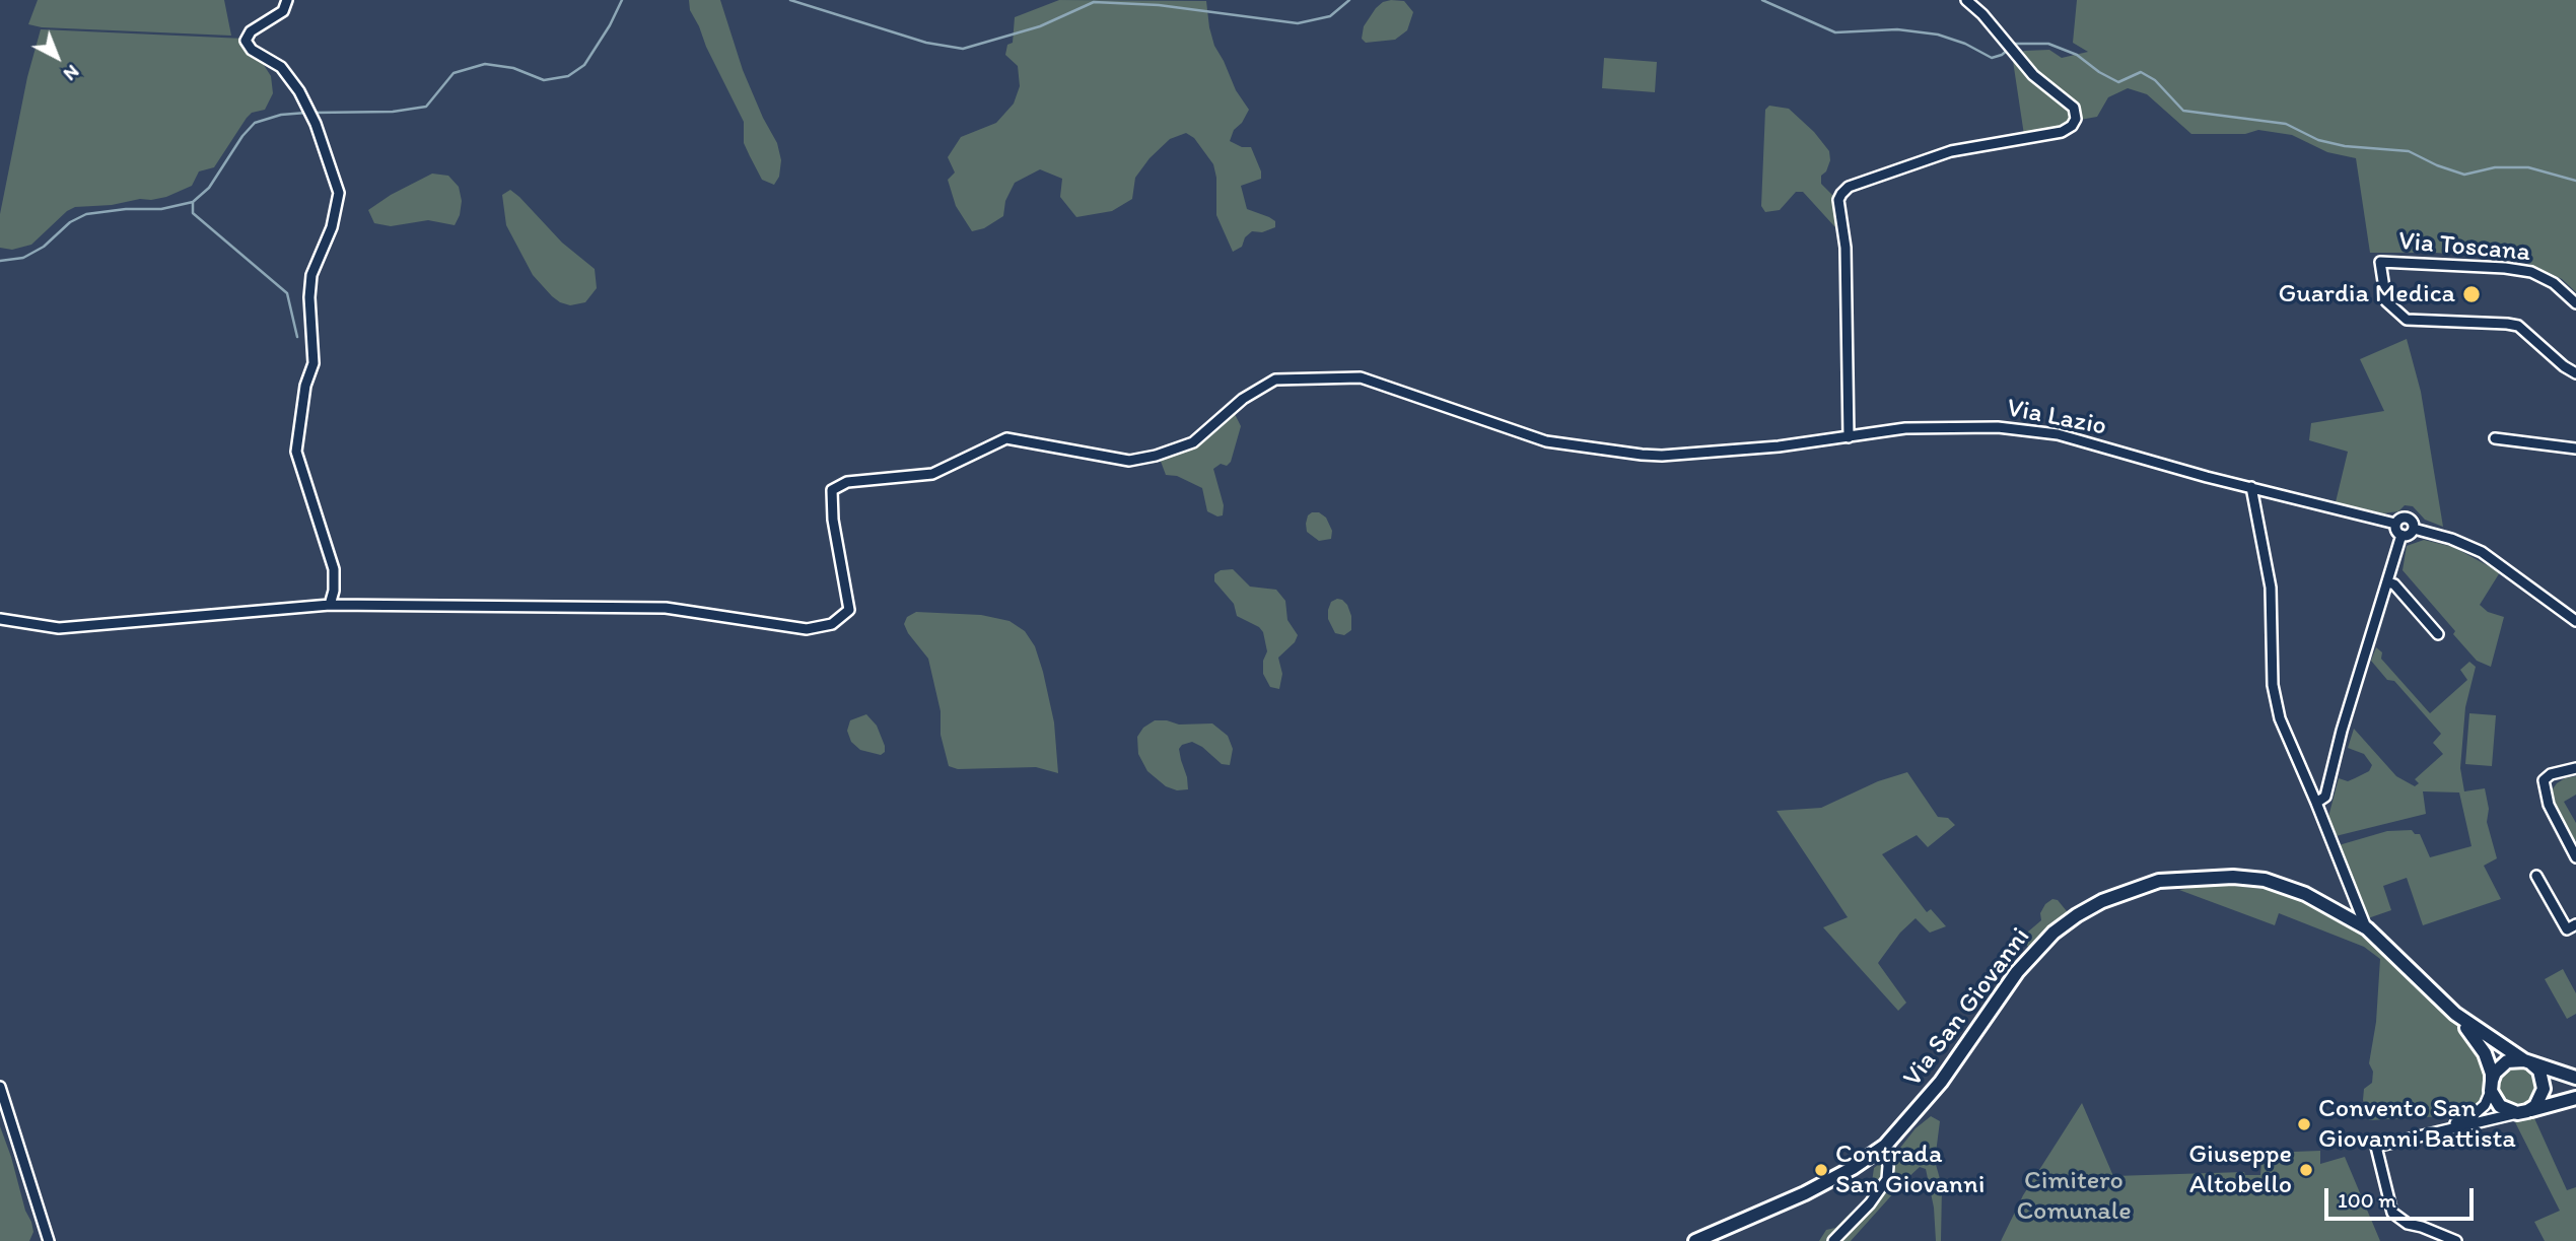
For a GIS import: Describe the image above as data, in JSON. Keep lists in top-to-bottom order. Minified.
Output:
{"streets":{"main road":["Via San Giovanni"],"street":["Via Toscana","Via Lazio"]},"parks":["Cimitero Comunale"],"places":["Guardia Medica","Convento San Giovanni Battista","Contrada San Giovanni","Giuseppe Altobello"],"scale_bar":"100 m","north":"bottom right"}
